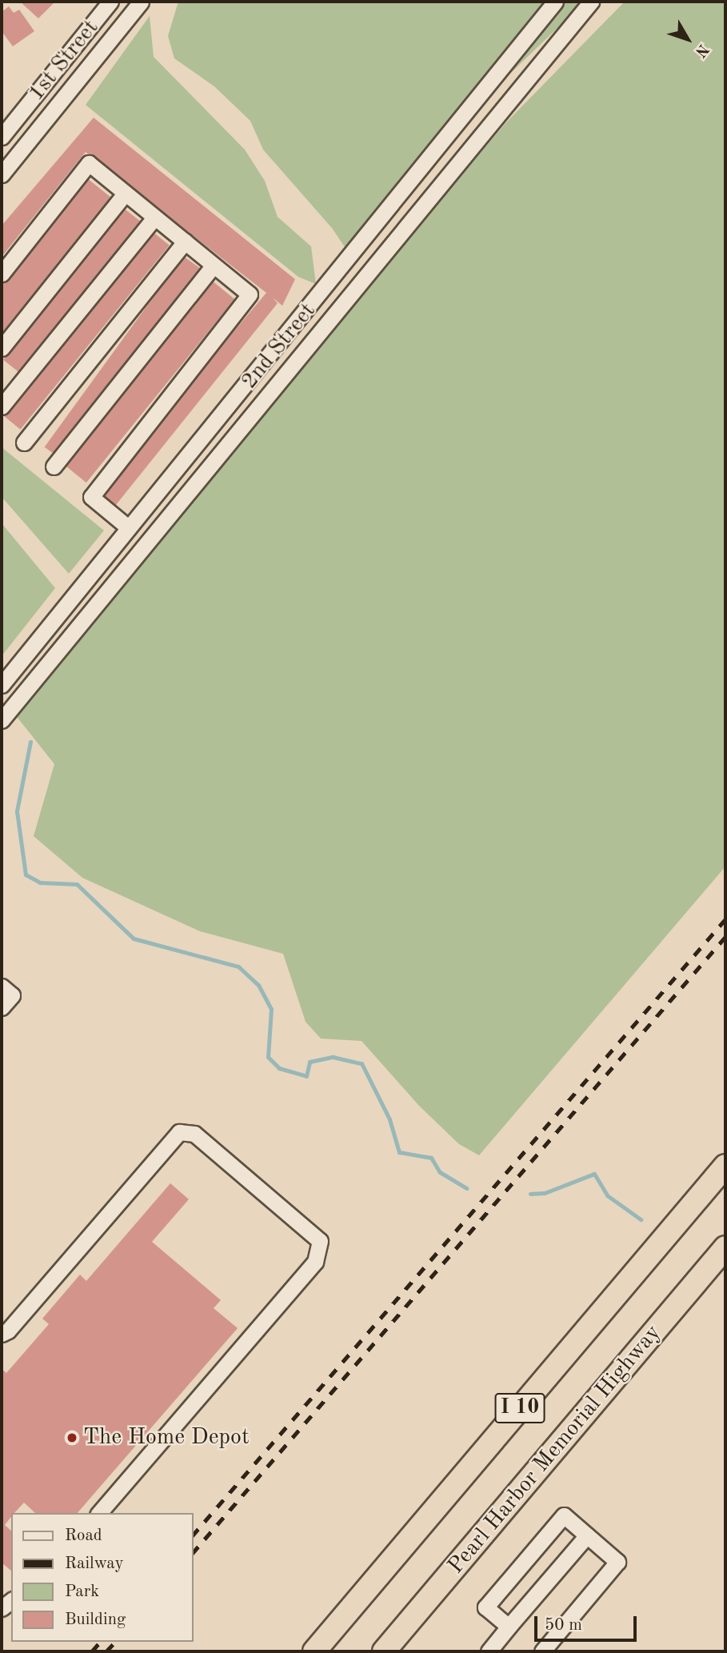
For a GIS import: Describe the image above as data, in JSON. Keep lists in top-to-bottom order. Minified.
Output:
{"streets":{"highway":["I 10","Pearl Harbor Memorial Highway"],"street":["1st Street","2nd Street"]},"places":["The Home Depot"],"legend":["Road","Railway","Park","Building"],"scale_bar":"50 m","north":"bottom right"}
